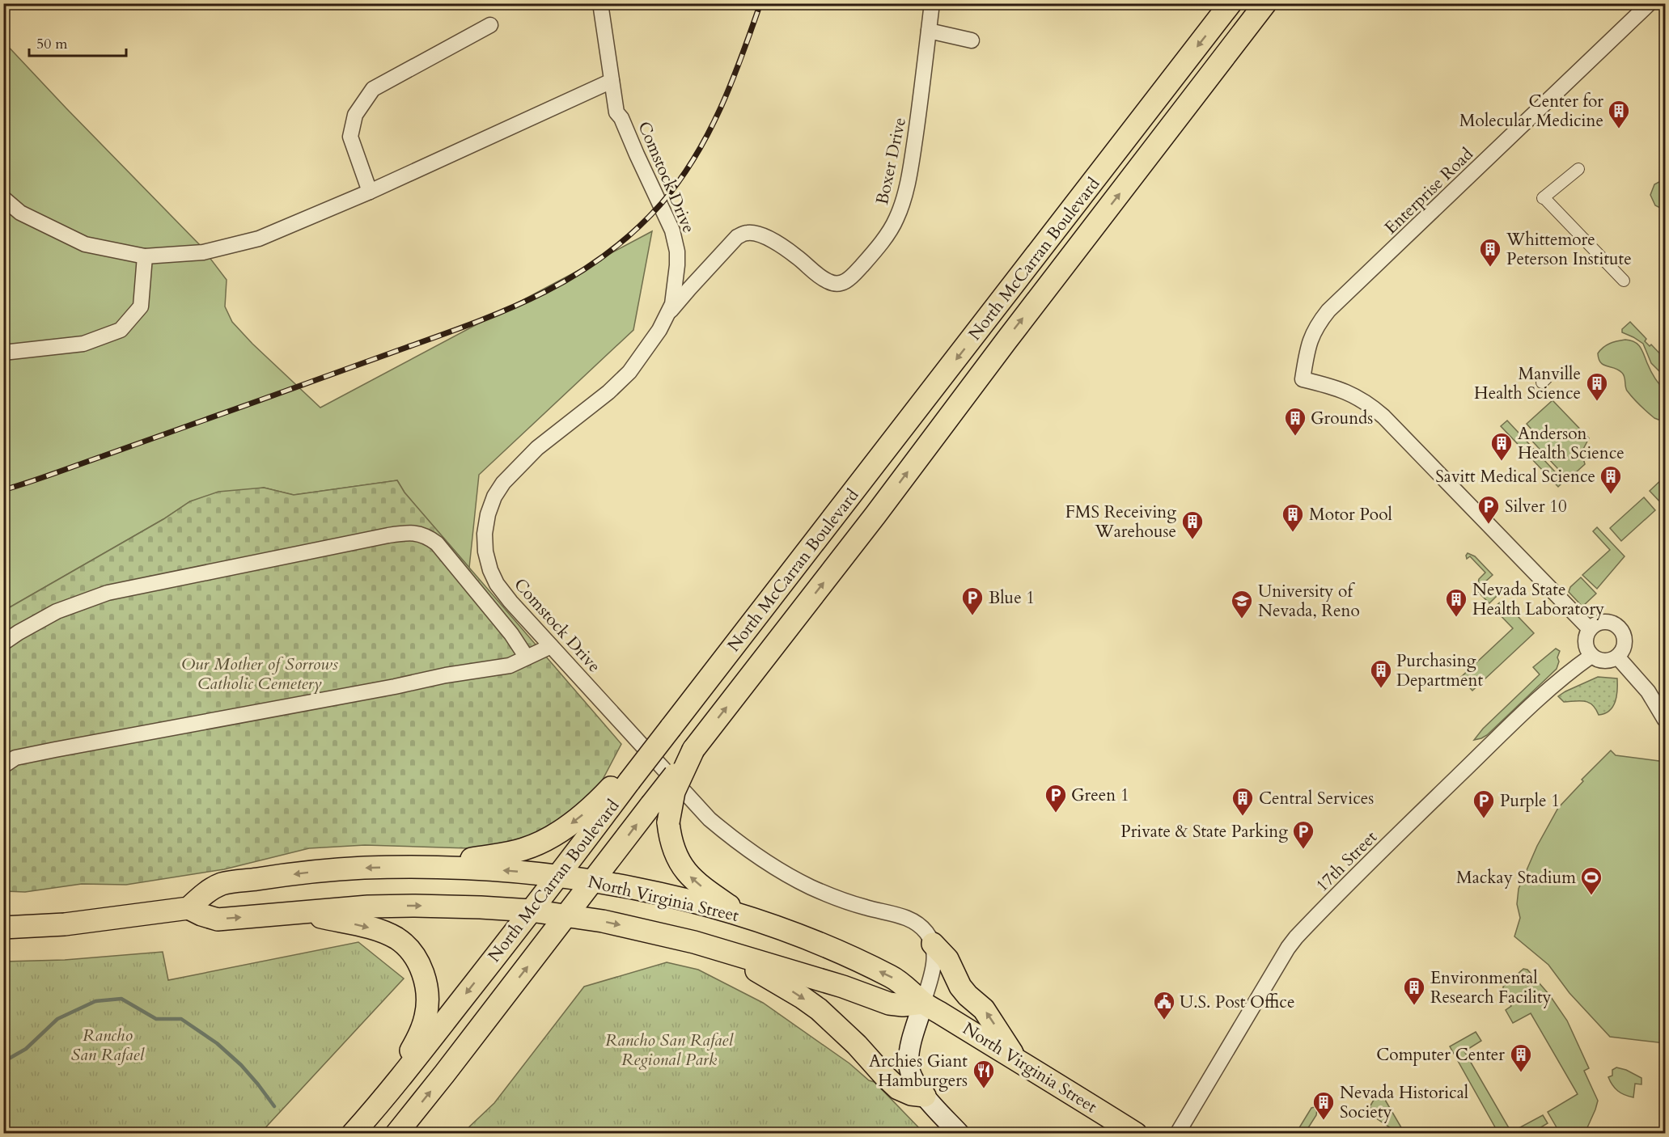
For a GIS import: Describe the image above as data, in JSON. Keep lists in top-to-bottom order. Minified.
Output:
{"streets":{"main road":["North McCarran Boulevard","North Virginia Street"],"street":["Boxer Drive","Comstock Drive","Enterprise Road","17th Street"]},"crossings":[["Boxer Drive","Comstock Drive"],["Enterprise Road","17th Street"],["North McCarran Boulevard","North Virginia Street"]],"parks":["Our Mother of Sorrows Catholic Cemetery","Rancho San Rafael","Rancho San Rafael Regional Park"],"places":{"building":["Center for Molecular Medicine","Whittemore Peterson Institute","Manville Health Science","Grounds","Anderson Health Science","Savitt Medical Science","Motor Pool","FMS Receiving Warehouse","Nevada State Health Laboratory","Purchasing Department","Central Services","Environmental Research Facility","Computer Center","Nevada Historical Society"],"parking":["Silver 10","Blue 1","Green 1","Purple 1","Private & State Parking"],"school or university":["University of Nevada, Reno"],"sports":["Mackay Stadium"],"public building":["U.S. Post Office"],"restaurant":["Archies Giant Hamburgers"]},"scale_bar":"50 m"}
